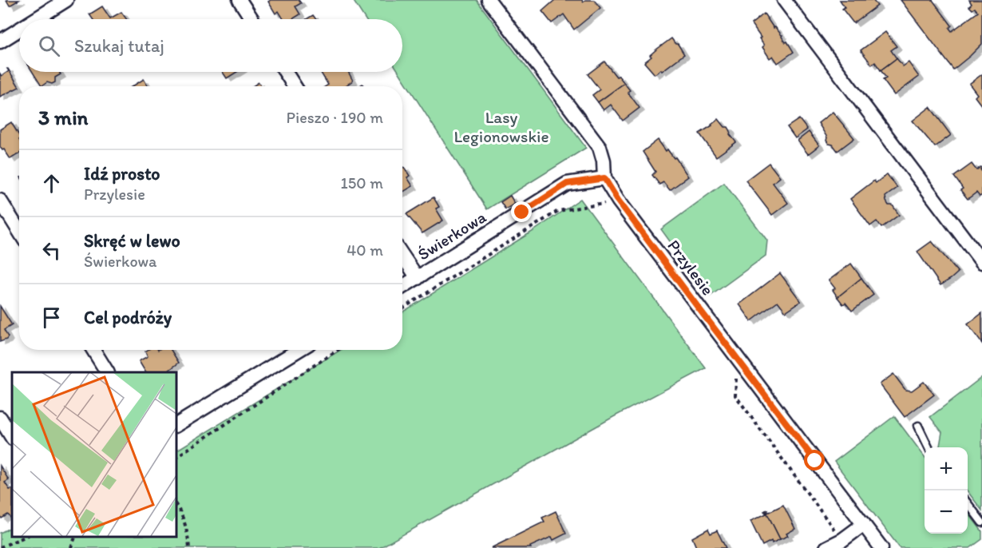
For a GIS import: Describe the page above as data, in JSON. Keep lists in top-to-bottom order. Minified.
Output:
{"streets":{"street":["Świerkowa","Przylesie"]},"crossings":[["Świerkowa","Przylesie"]],"parks":["Lasy Legionowskie"],"page":{"search":"Szukaj tutaj","heading":["3 min","Pieszo · 190 m"],"list":[["Idź prosto","Przylesie","150 m"],["Skręć w lewo","Świerkowa","40 m"],"Cel podróży"],"map_buttons":["+","−"]}}
